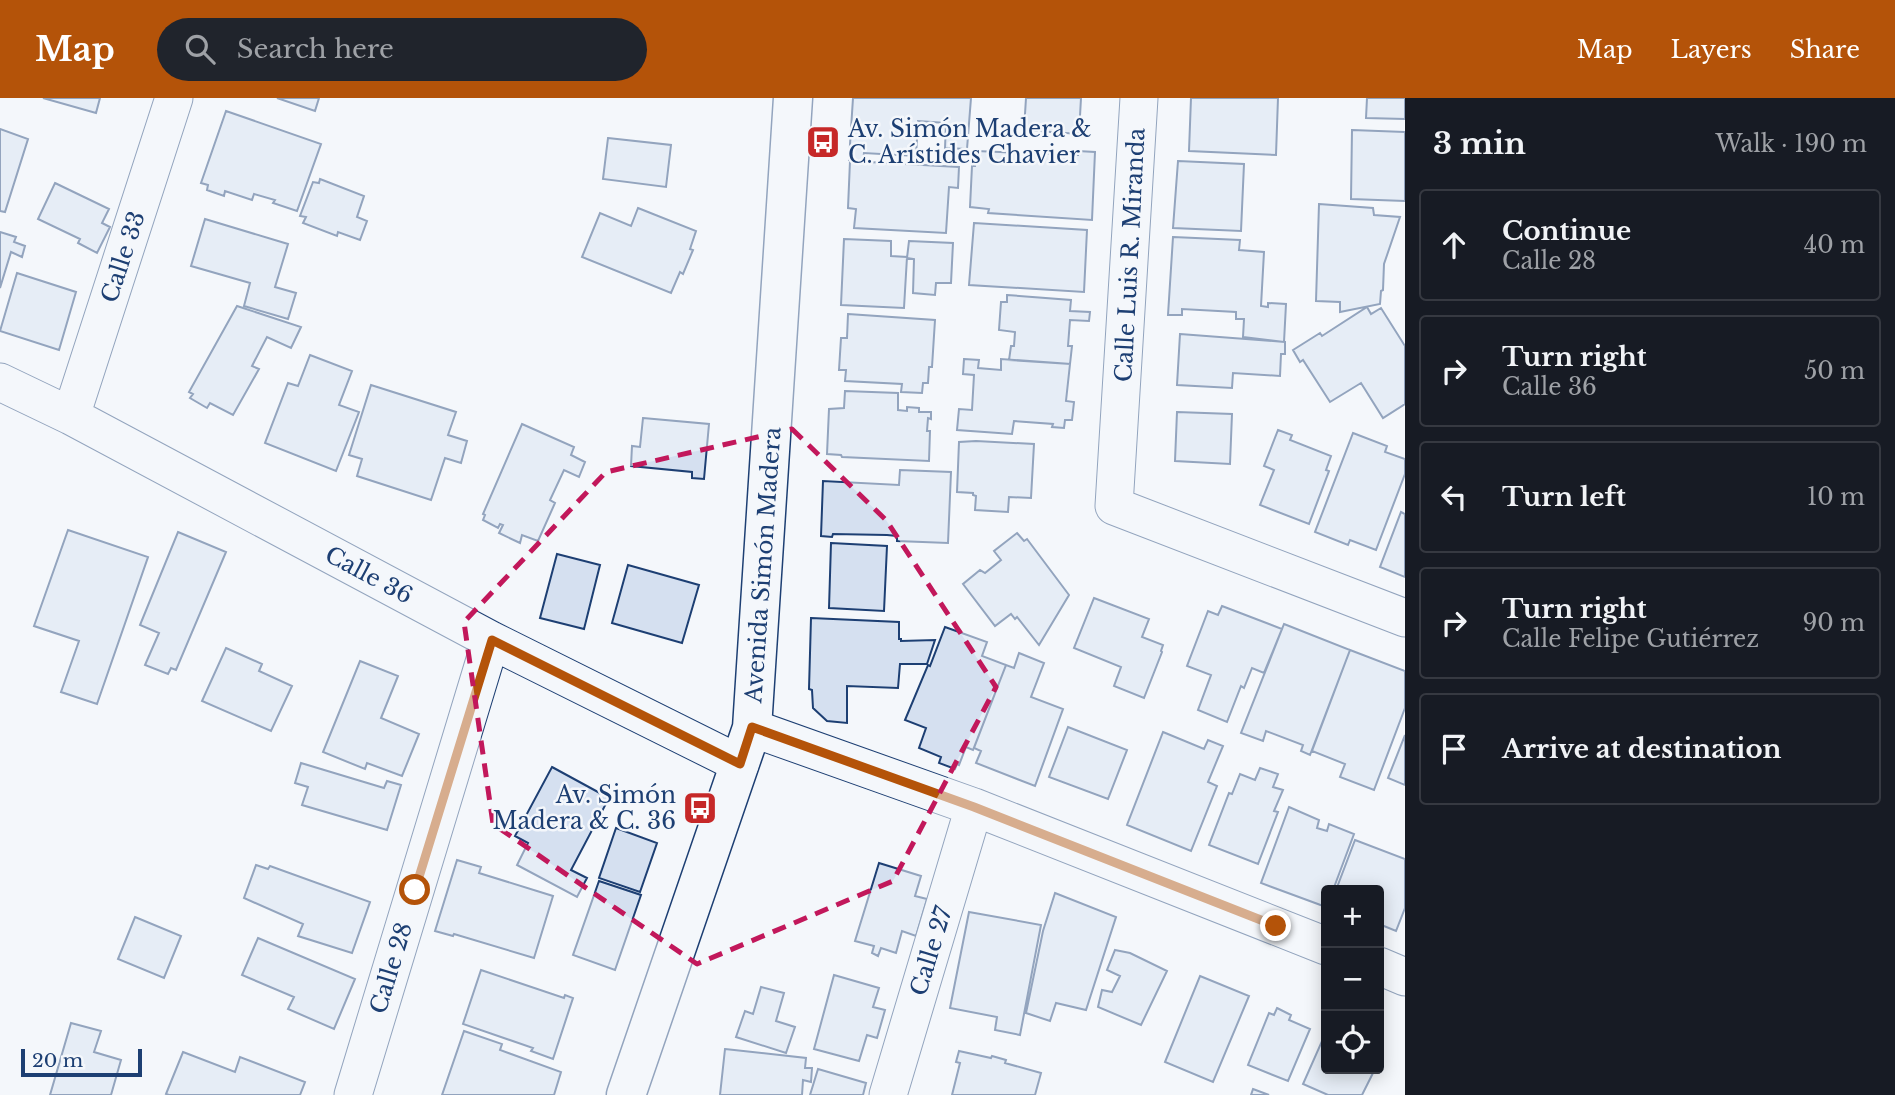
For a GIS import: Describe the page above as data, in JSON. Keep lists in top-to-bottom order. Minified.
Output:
{"streets":{"street":["Calle Luis R. Miranda","Calle 33","Avenida Simón Madera","Calle 36","Calle 27","Calle 28"]},"crossings":[["Calle 33","Calle 36"],["Avenida Simón Madera","Calle 36"],["Calle 36","Calle 28"]],"places":{"bus stop":["Av. Simón Madera & C. Arístides Chavier","Av. Simón Madera & C. 36"]},"scale_bar":"20 m","page":{"header":"Map","search":"Search here","nav":["Map","Layers","Share"],"heading":["3 min","Walk · 190 m"],"list":[["Continue","Calle 28","40 m"],["Turn right","Calle 36","50 m"],["Turn left","10 m"],["Turn right","Calle Felipe Gutiérrez","90 m"],"Arrive at destination"],"map_buttons":["+","−"],"scale":"20 m"}}
